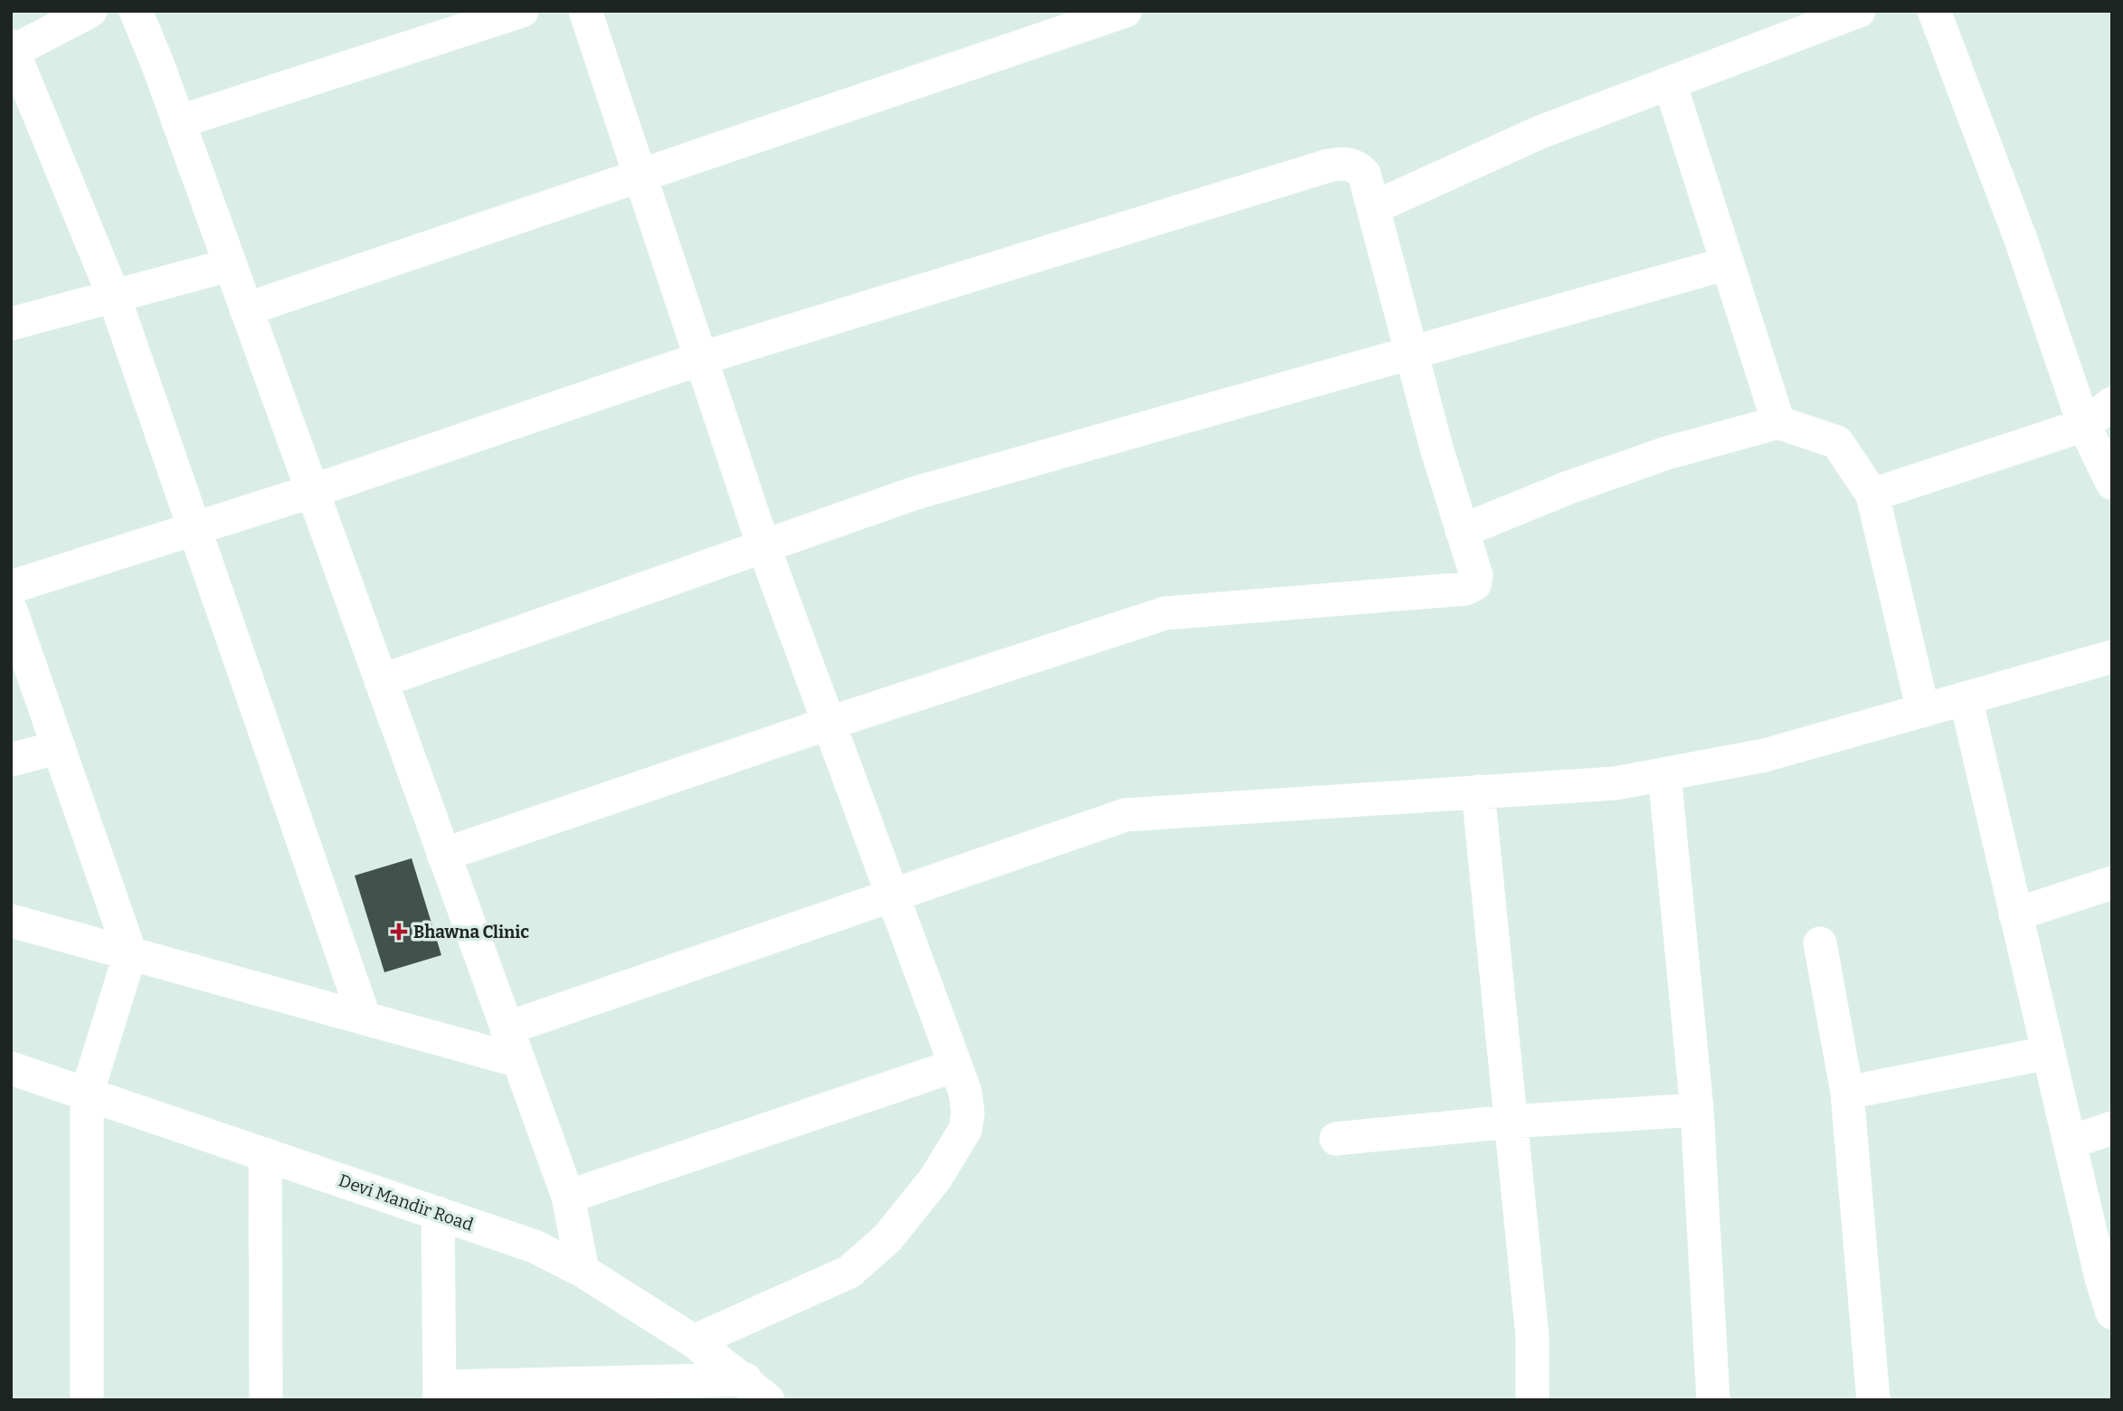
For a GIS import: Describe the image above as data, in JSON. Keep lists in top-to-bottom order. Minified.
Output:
{"streets":{"street":["Devi Mandir Road"]},"places":{"health":["Bhawna Clinic"]}}
